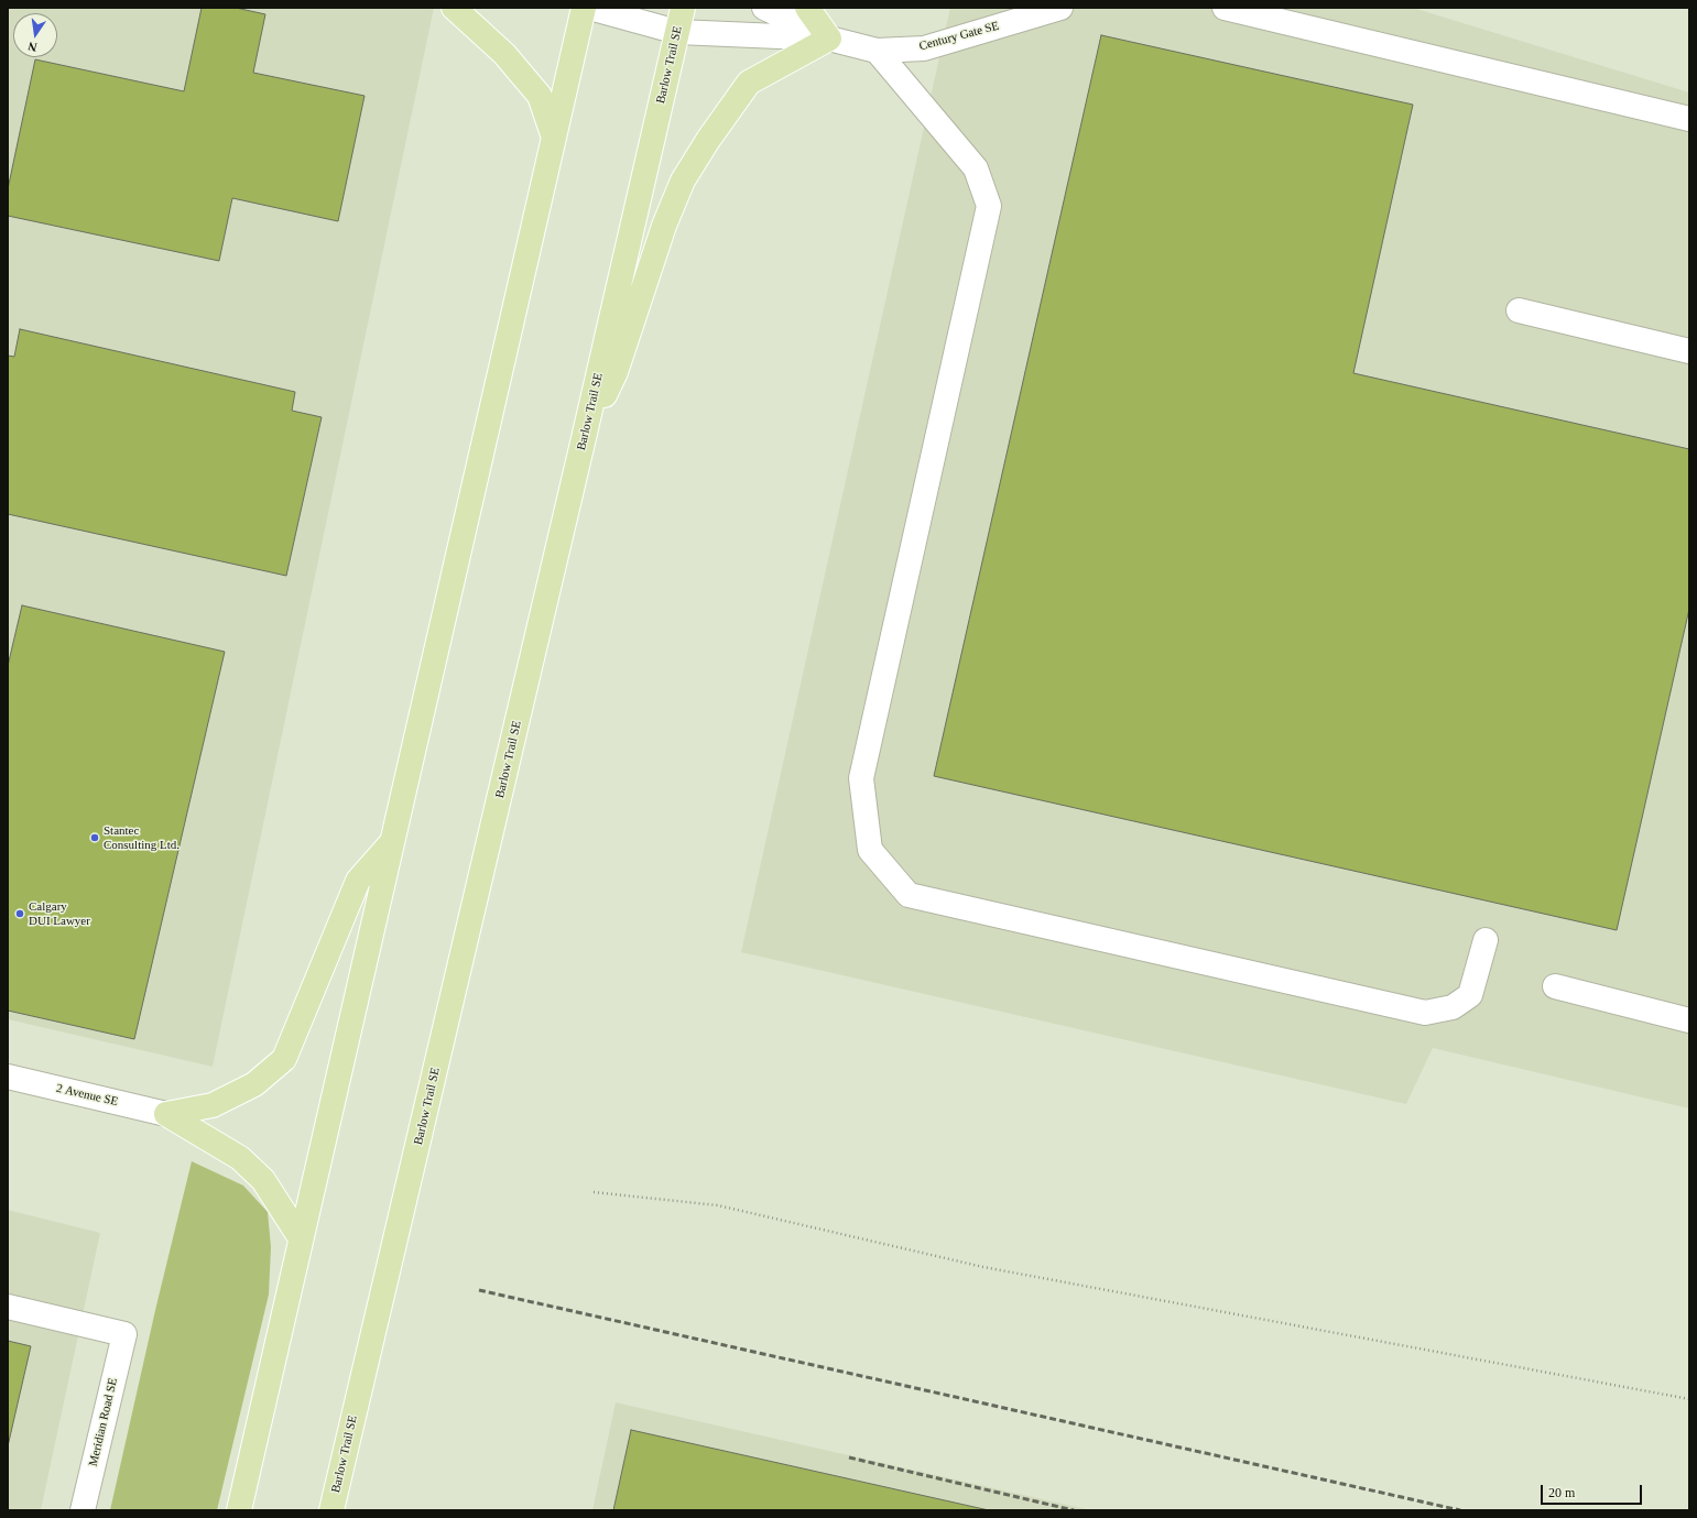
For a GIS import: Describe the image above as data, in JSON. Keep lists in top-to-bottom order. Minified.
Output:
{"streets":{"main road":["Barlow Trail SE"],"street":["Century Gate SE","2 Avenue SE","Meridian Road SE"]},"crossings":[["Century Gate SE","Barlow Trail SE"]],"places":["Stantec Consulting Ltd.","Calgary DUI Lawyer"],"scale_bar":"20 m","north":"bottom"}
